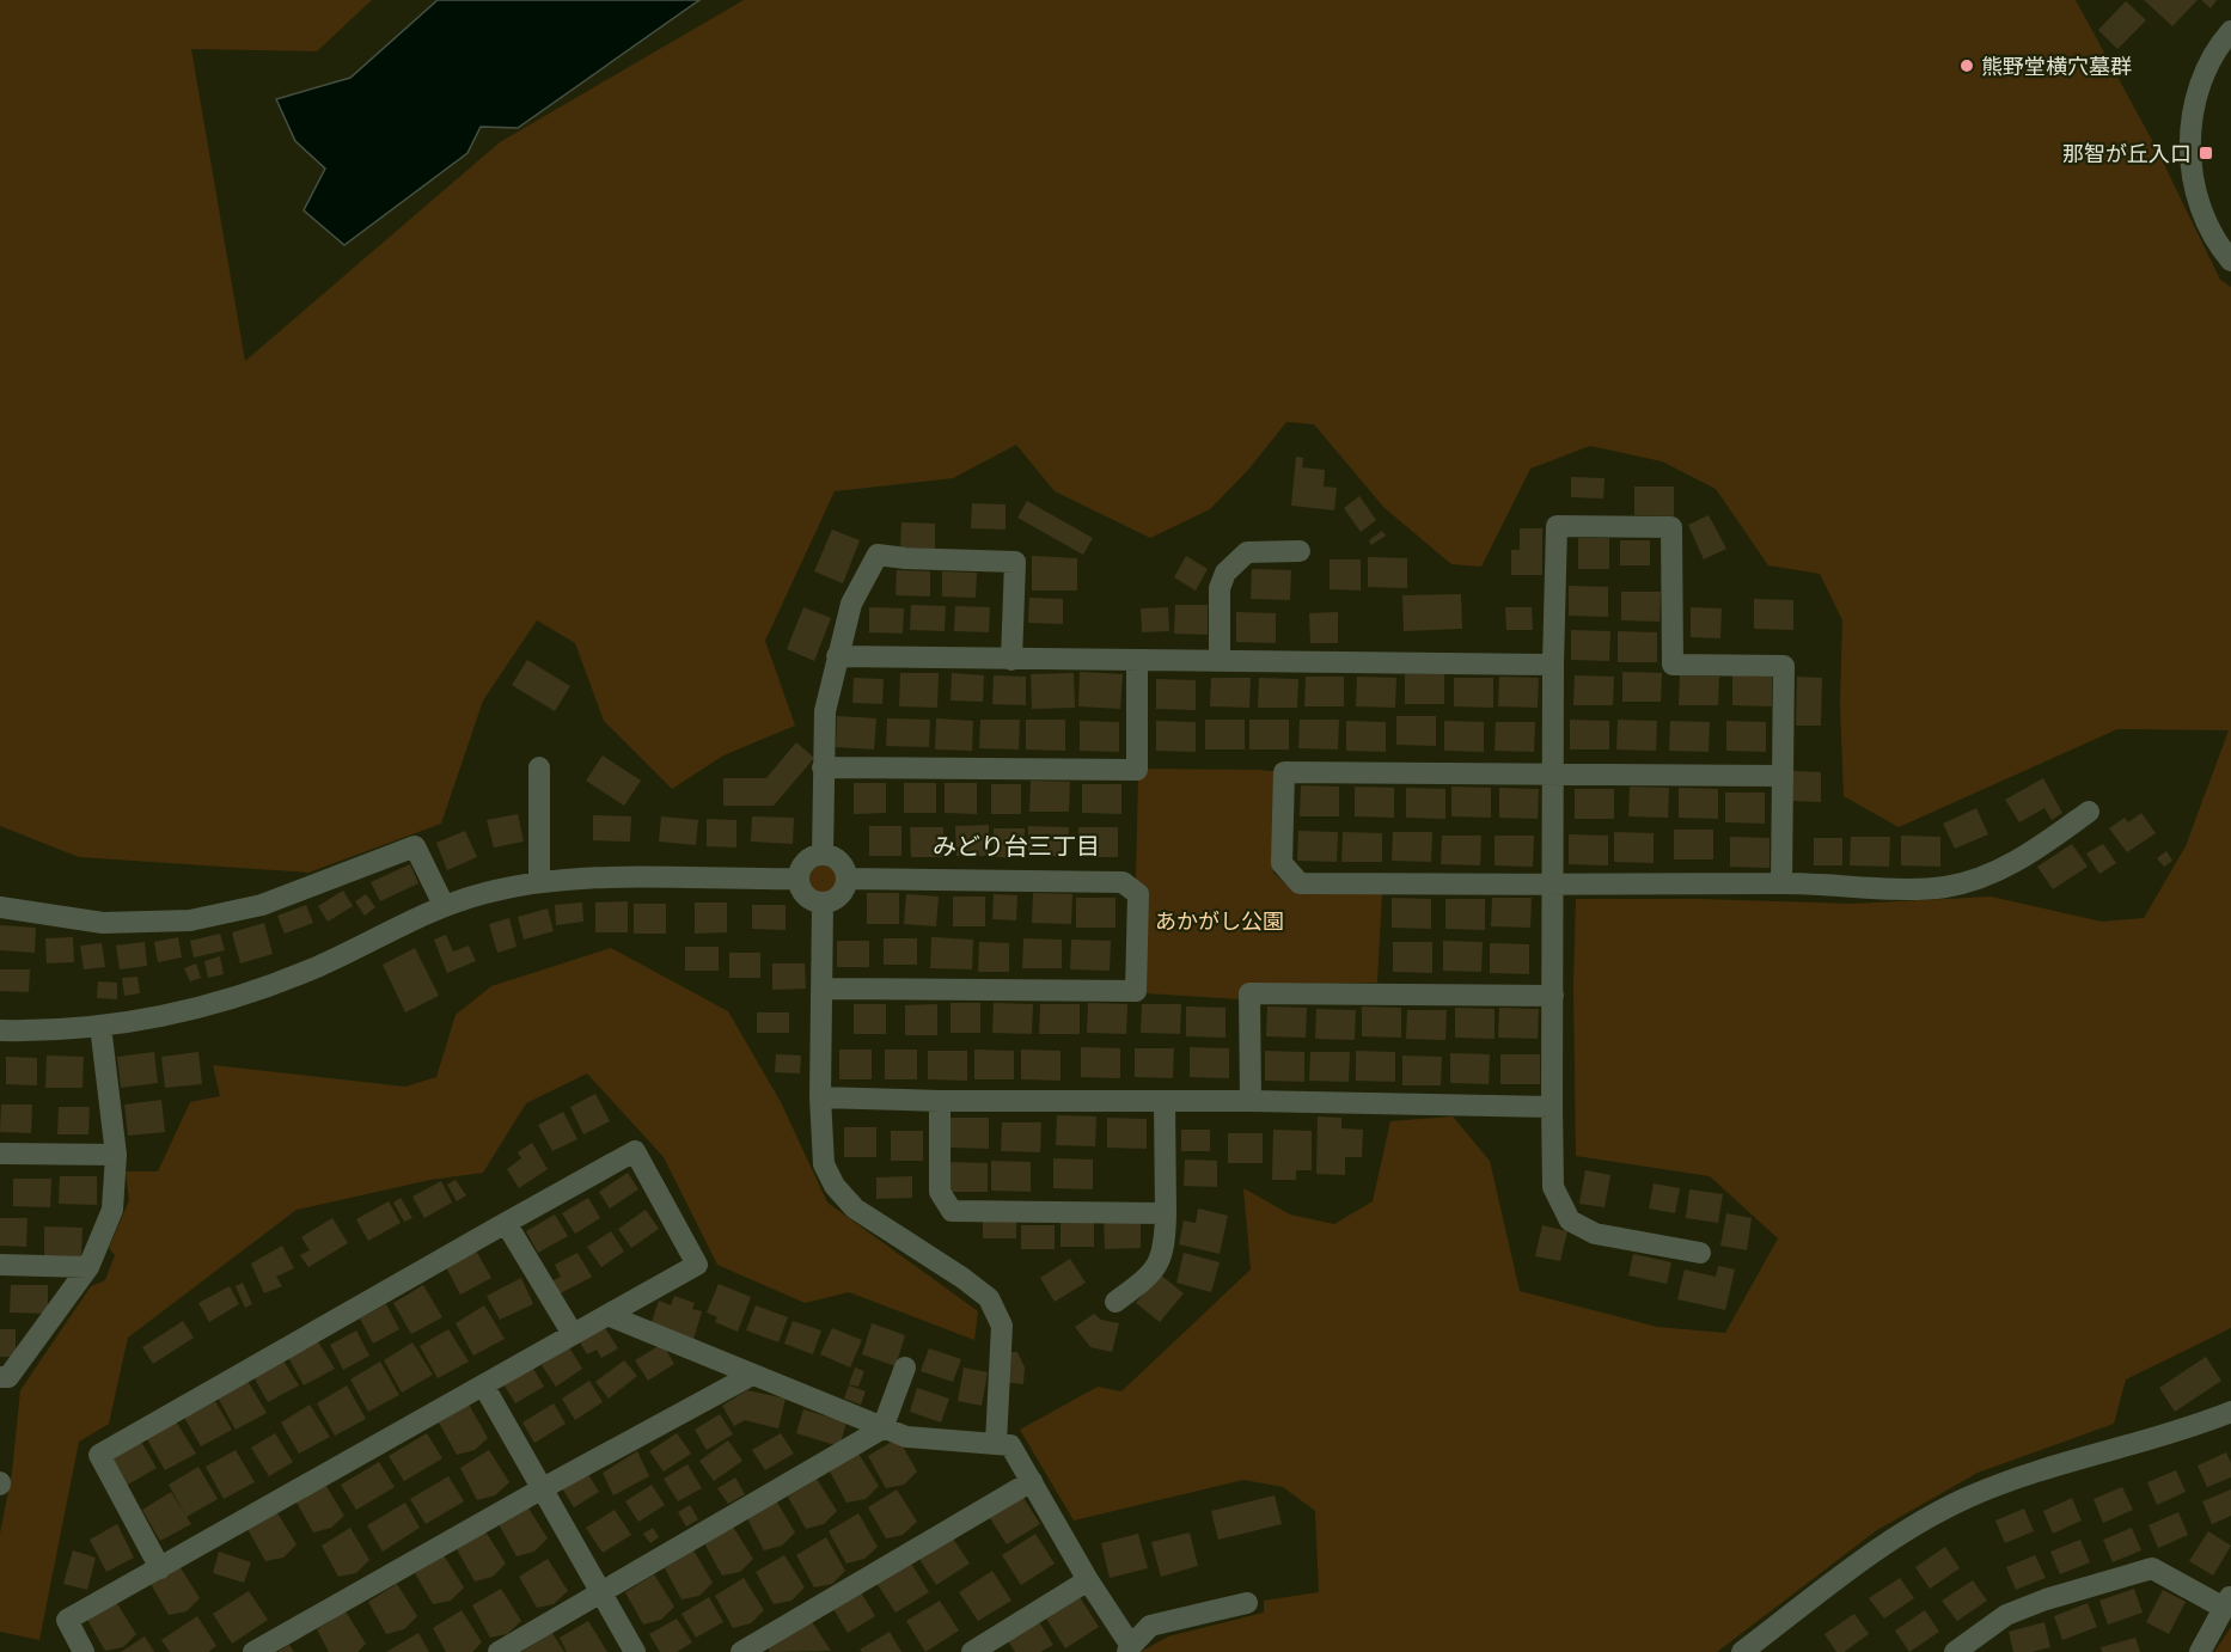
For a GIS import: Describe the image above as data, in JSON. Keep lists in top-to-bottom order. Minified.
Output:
{"districts":["みどり台三丁目"],"parks":["あかがし公園"],"places":{"other":["熊野堂横穴墓群"],"transit":["那智が丘入口"]}}
